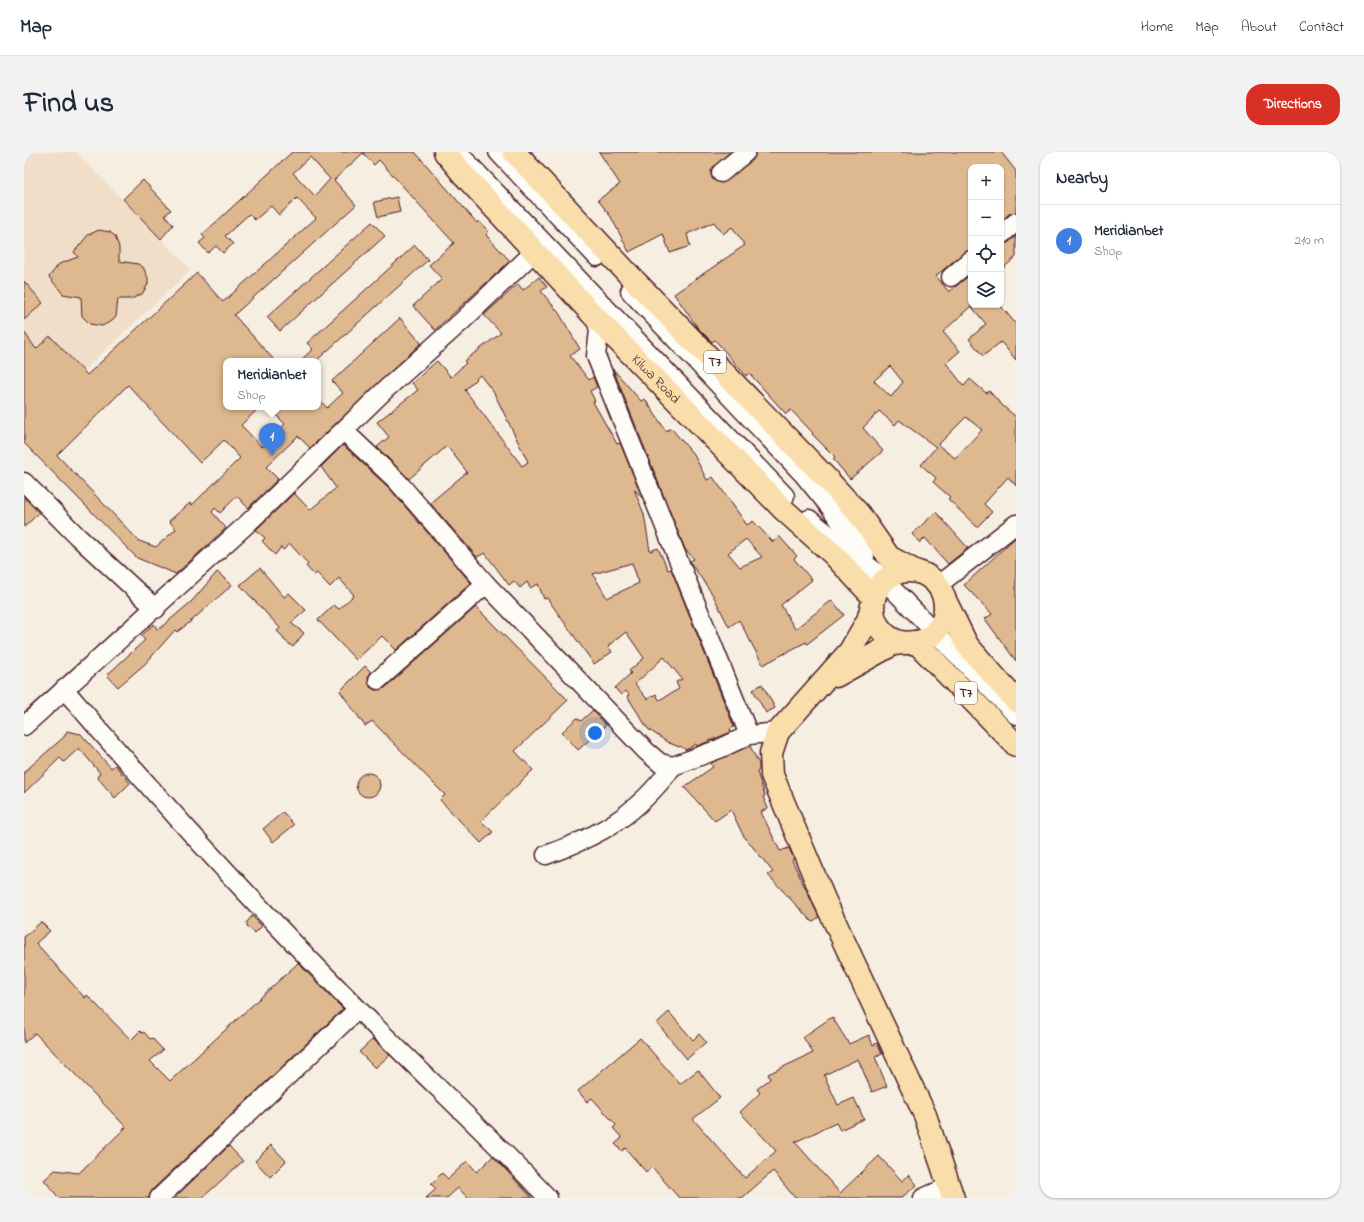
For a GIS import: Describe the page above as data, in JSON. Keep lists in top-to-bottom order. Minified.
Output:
{"streets":{"main road":["T7","Kilwa Road"]},"page":{"header":"Map","nav":["Home","Map","About","Contact"],"title":"Find us","buttons":"Directions","heading":"Nearby","map_buttons":["+","−"],"list":[{"mark":"1","name":"Meridianbet","note":"Shop","value":"210 m"}],"popup":["Meridianbet","Shop"],"pins":"1"}}
